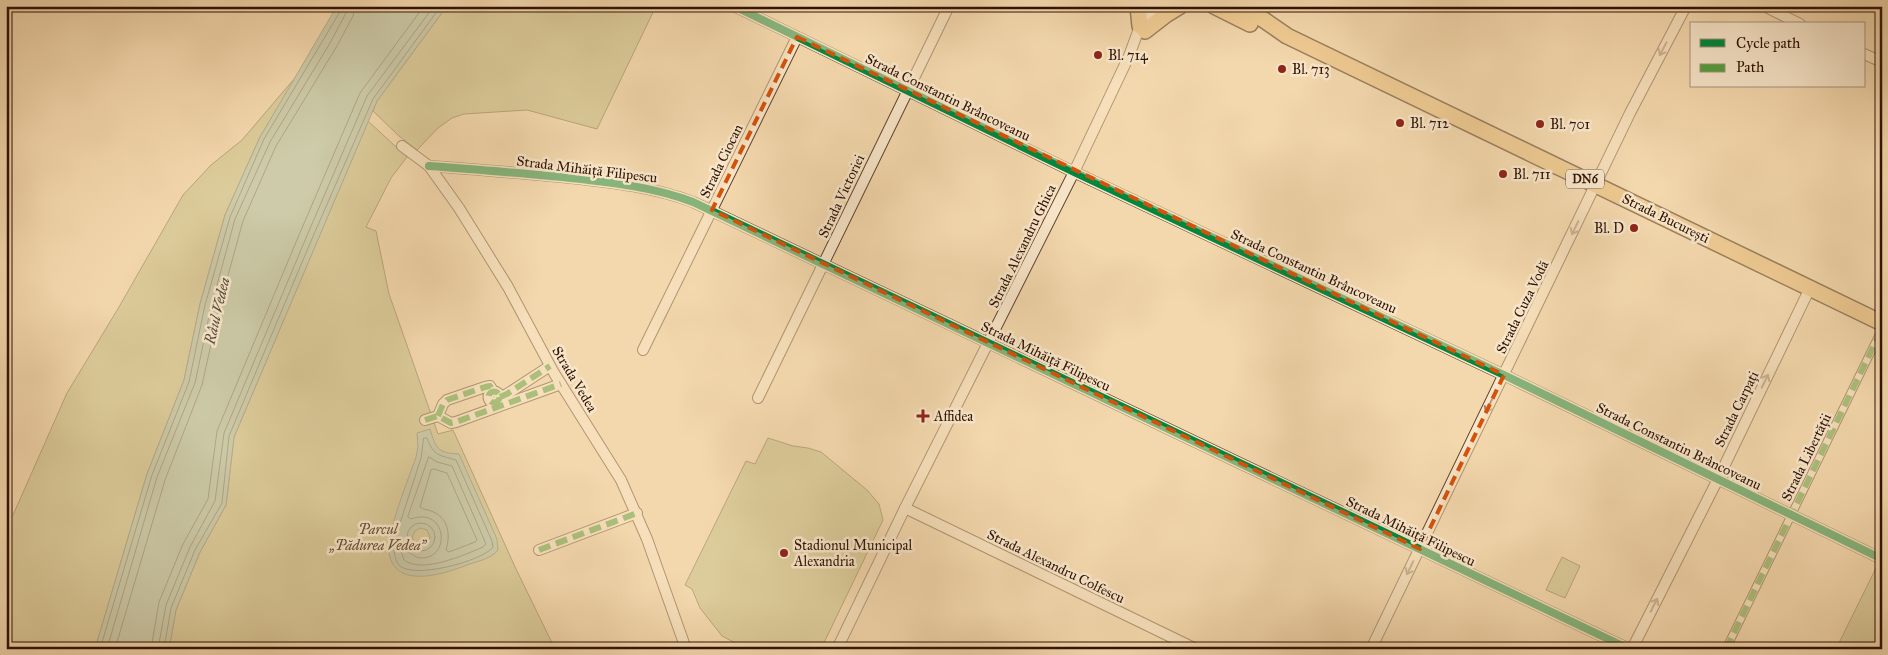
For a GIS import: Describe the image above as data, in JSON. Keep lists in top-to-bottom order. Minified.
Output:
{"streets":{"main road":["DN6","Strada București"],"street":["Strada Constantin Brâncoveanu","Strada Ciocan","Strada Mihăiță Filipescu","Strada Victoriei","Strada Alexandru Ghica","Strada Cuza Vodă","Strada Vedea","Strada Carpați","Strada Libertății","Strada Alexandru Colfescu"]},"crossings":[["Strada Constantin Brâncoveanu","Strada Ciocan"],["Strada Constantin Brâncoveanu","Strada Victoriei"],["Strada Constantin Brâncoveanu","Strada Alexandru Ghica"],["Strada Constantin Brâncoveanu","Strada Cuza Vodă"],["Strada Constantin Brâncoveanu","Strada Carpați"],["Strada Constantin Brâncoveanu","Strada Libertății"],["Strada Ciocan","Strada Mihăiță Filipescu"],["Strada Mihăiță Filipescu","Strada Victoriei"],["Strada Mihăiță Filipescu","Strada Alexandru Ghica"],["Strada Mihăiță Filipescu","Strada Cuza Vodă"],["Strada Mihăiță Filipescu","Strada Vedea"],["Strada Mihăiță Filipescu","Strada Carpați"],["Strada București","Strada Cuza Vodă"],["Strada București","Strada Carpați"],["Strada Alexandru Ghica","Strada Alexandru Colfescu"]],"one_way":["Strada Cuza Vodă","Strada Carpați"],"water":["Râul Vedea"],"parks":["Parcul „Pădurea Vedea”"],"places":{"other":["Bl. 714","Bl. 713","Bl. 712","Bl. 701","Bl. 711","Bl. D","Stadionul Municipal Alexandria"],"health":["Affidea"]},"legend":["Cycle path","Path"]}
